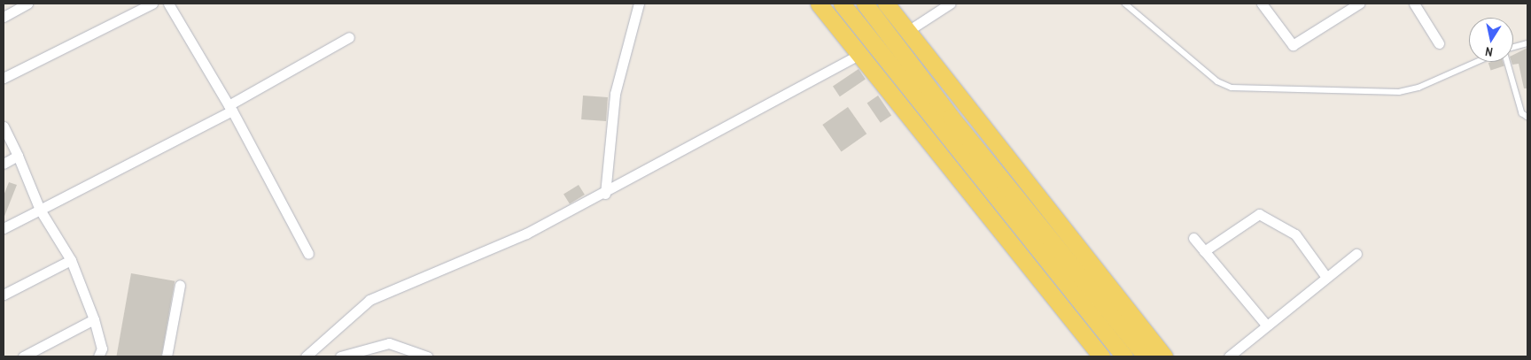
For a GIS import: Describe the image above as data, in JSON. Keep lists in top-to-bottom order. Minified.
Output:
{"north":"bottom"}
